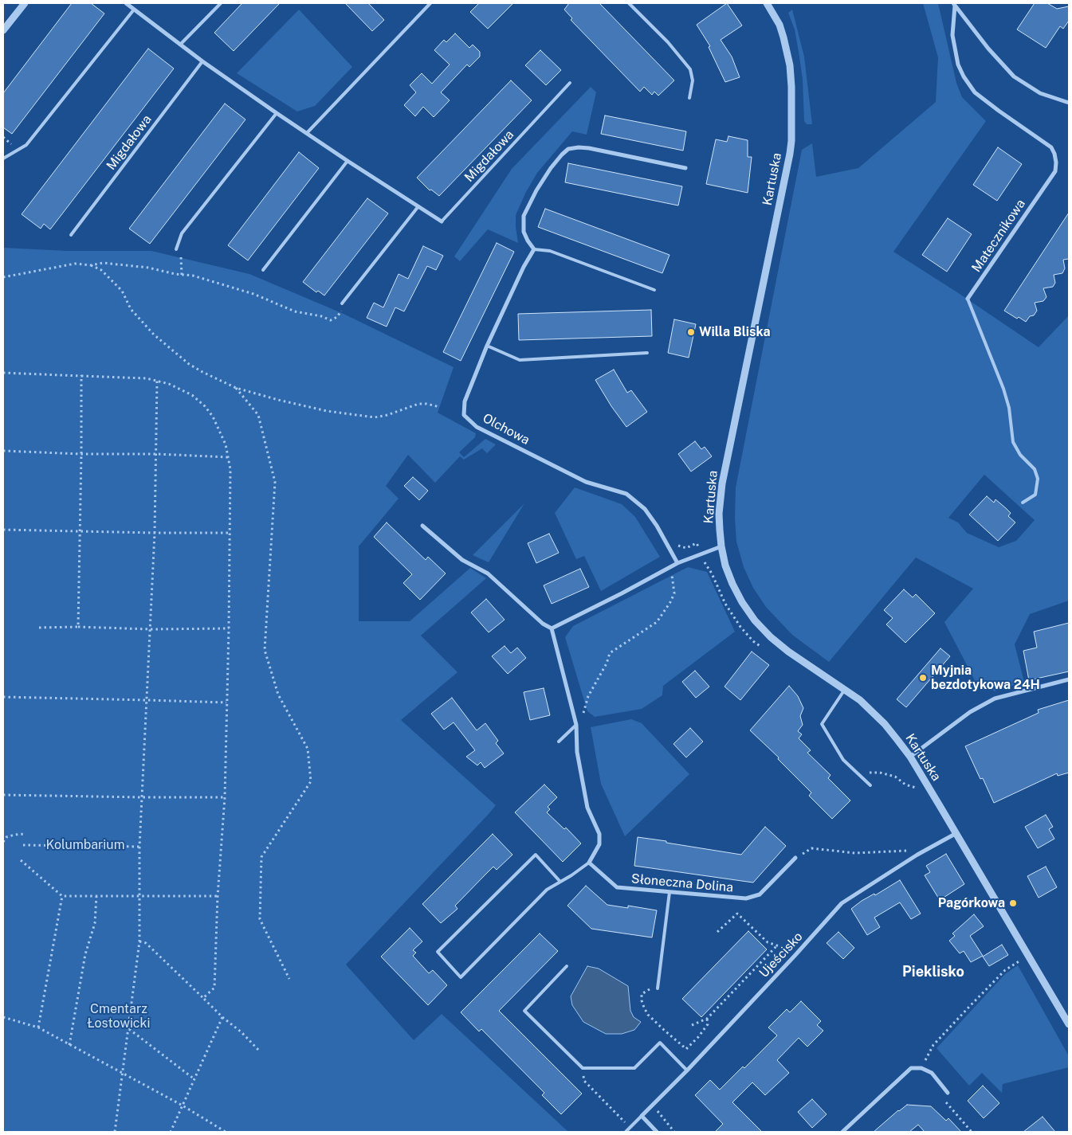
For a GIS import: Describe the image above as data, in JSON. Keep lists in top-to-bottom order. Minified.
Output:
{"streets":{"street":["Migdałowa","Kartuska","Matecznikowa","Olchowa","Słoneczna Dolina","Ujeścisko"]},"crossings":[["Kartuska","Ujeścisko"]],"districts":["Pieklisko"],"parks":["Kolumbarium","Cmentarz Łostowicki"],"places":["Willa Bliska","Myjnia bezdotykowa 24H","Pagórkowa"]}
